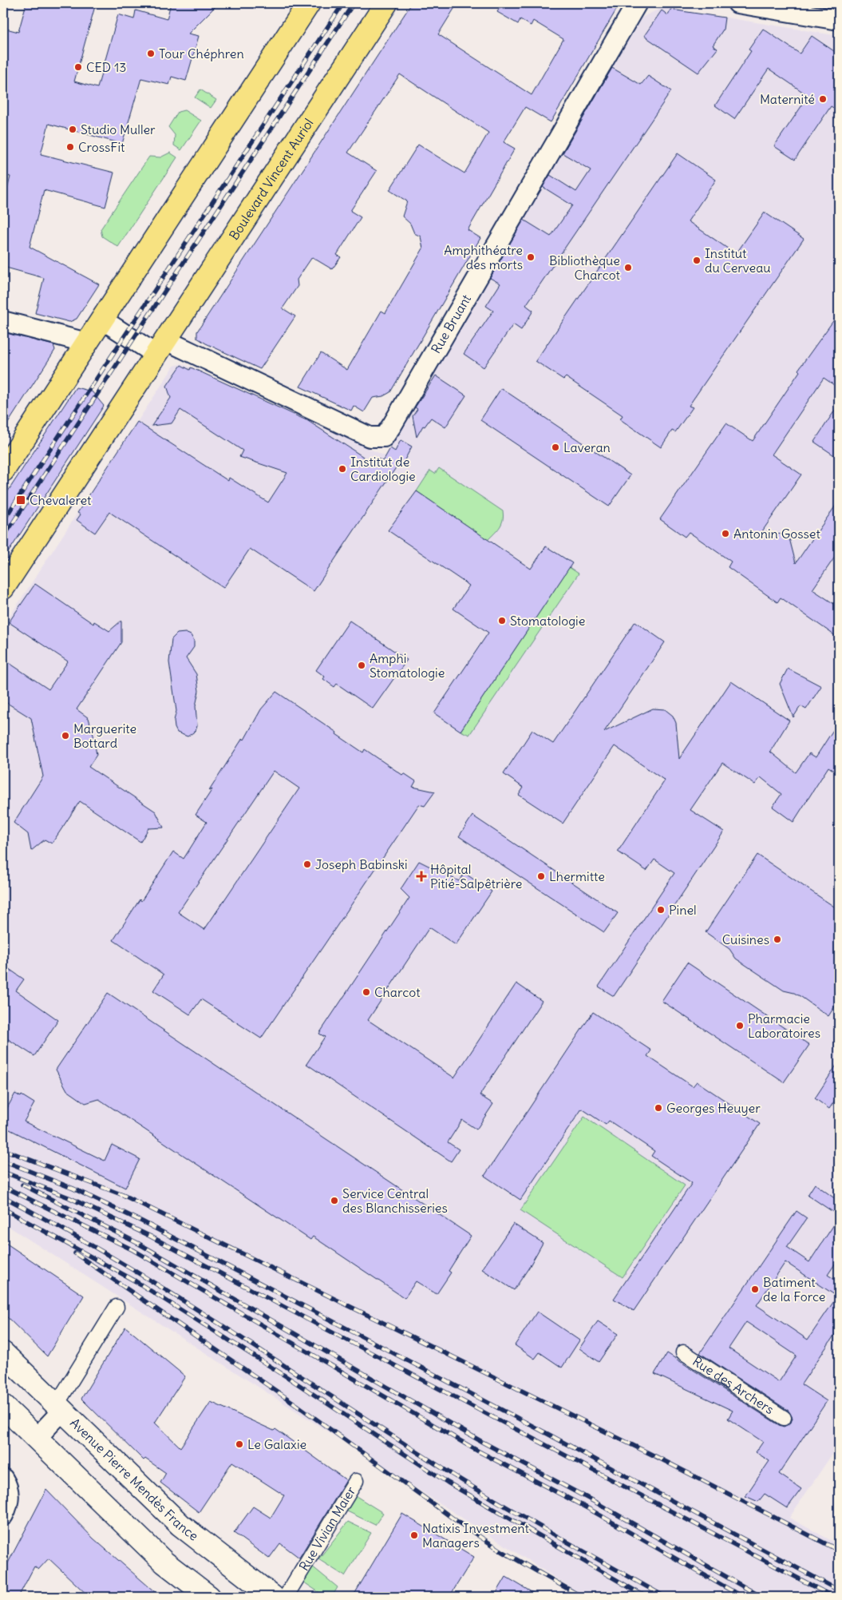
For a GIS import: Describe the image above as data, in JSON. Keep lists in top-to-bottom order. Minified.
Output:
{"streets":{"main road":["Boulevard Vincent Auriol"],"street":["Rue Bruant","Rue des Archers","Avenue Pierre Mendès France","Rue Vivian Maier"]},"crossings":[["Boulevard Vincent Auriol","Rue Bruant"]],"places":{"other":["Tour Chéphren","CED 13","Maternité","Studio Muller","CrossFit","Amphithéatre des morts","Institut du Cerveau","Bibliothèque Charcot","Laveran","Institut de Cardiologie","Antonin Gosset","Stomatologie","Amphi Stomatologie","Marguerite Bottard","Joseph Babinski","Lhermitte","Pinel","Cuisines","Charcot","Pharmacie Laboratoires","Georges Heuyer","Service Central des Blanchisseries","Batiment de la Force","Le Galaxie","Natixis Investment Managers"],"transit":["Chevaleret"],"health":["Hôpital Pitié-Salpêtrière"]}}
